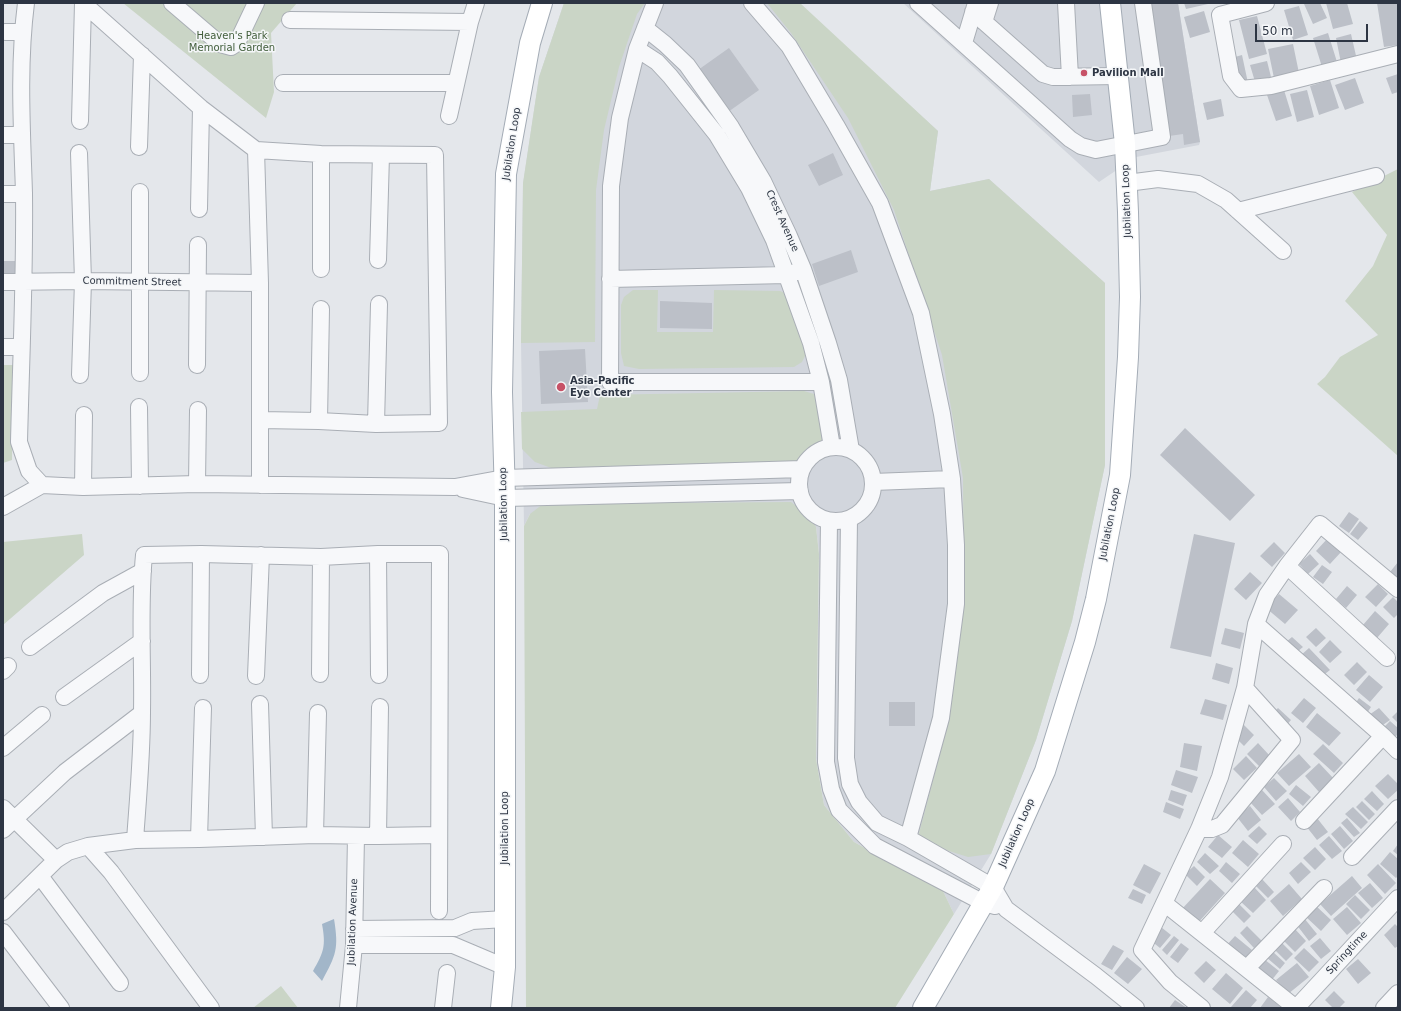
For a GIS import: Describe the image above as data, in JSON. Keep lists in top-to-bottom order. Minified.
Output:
{"streets":{"main road":["Jubilation Loop"],"street":["Crest Avenue","Commitment Street","Jubilation Avenue","Springtime"]},"parks":["Heaven's Park Memorial Garden"],"places":["Pavilion Mall","Asia-Pacific Eye Center"],"scale_bar":"50 m"}
